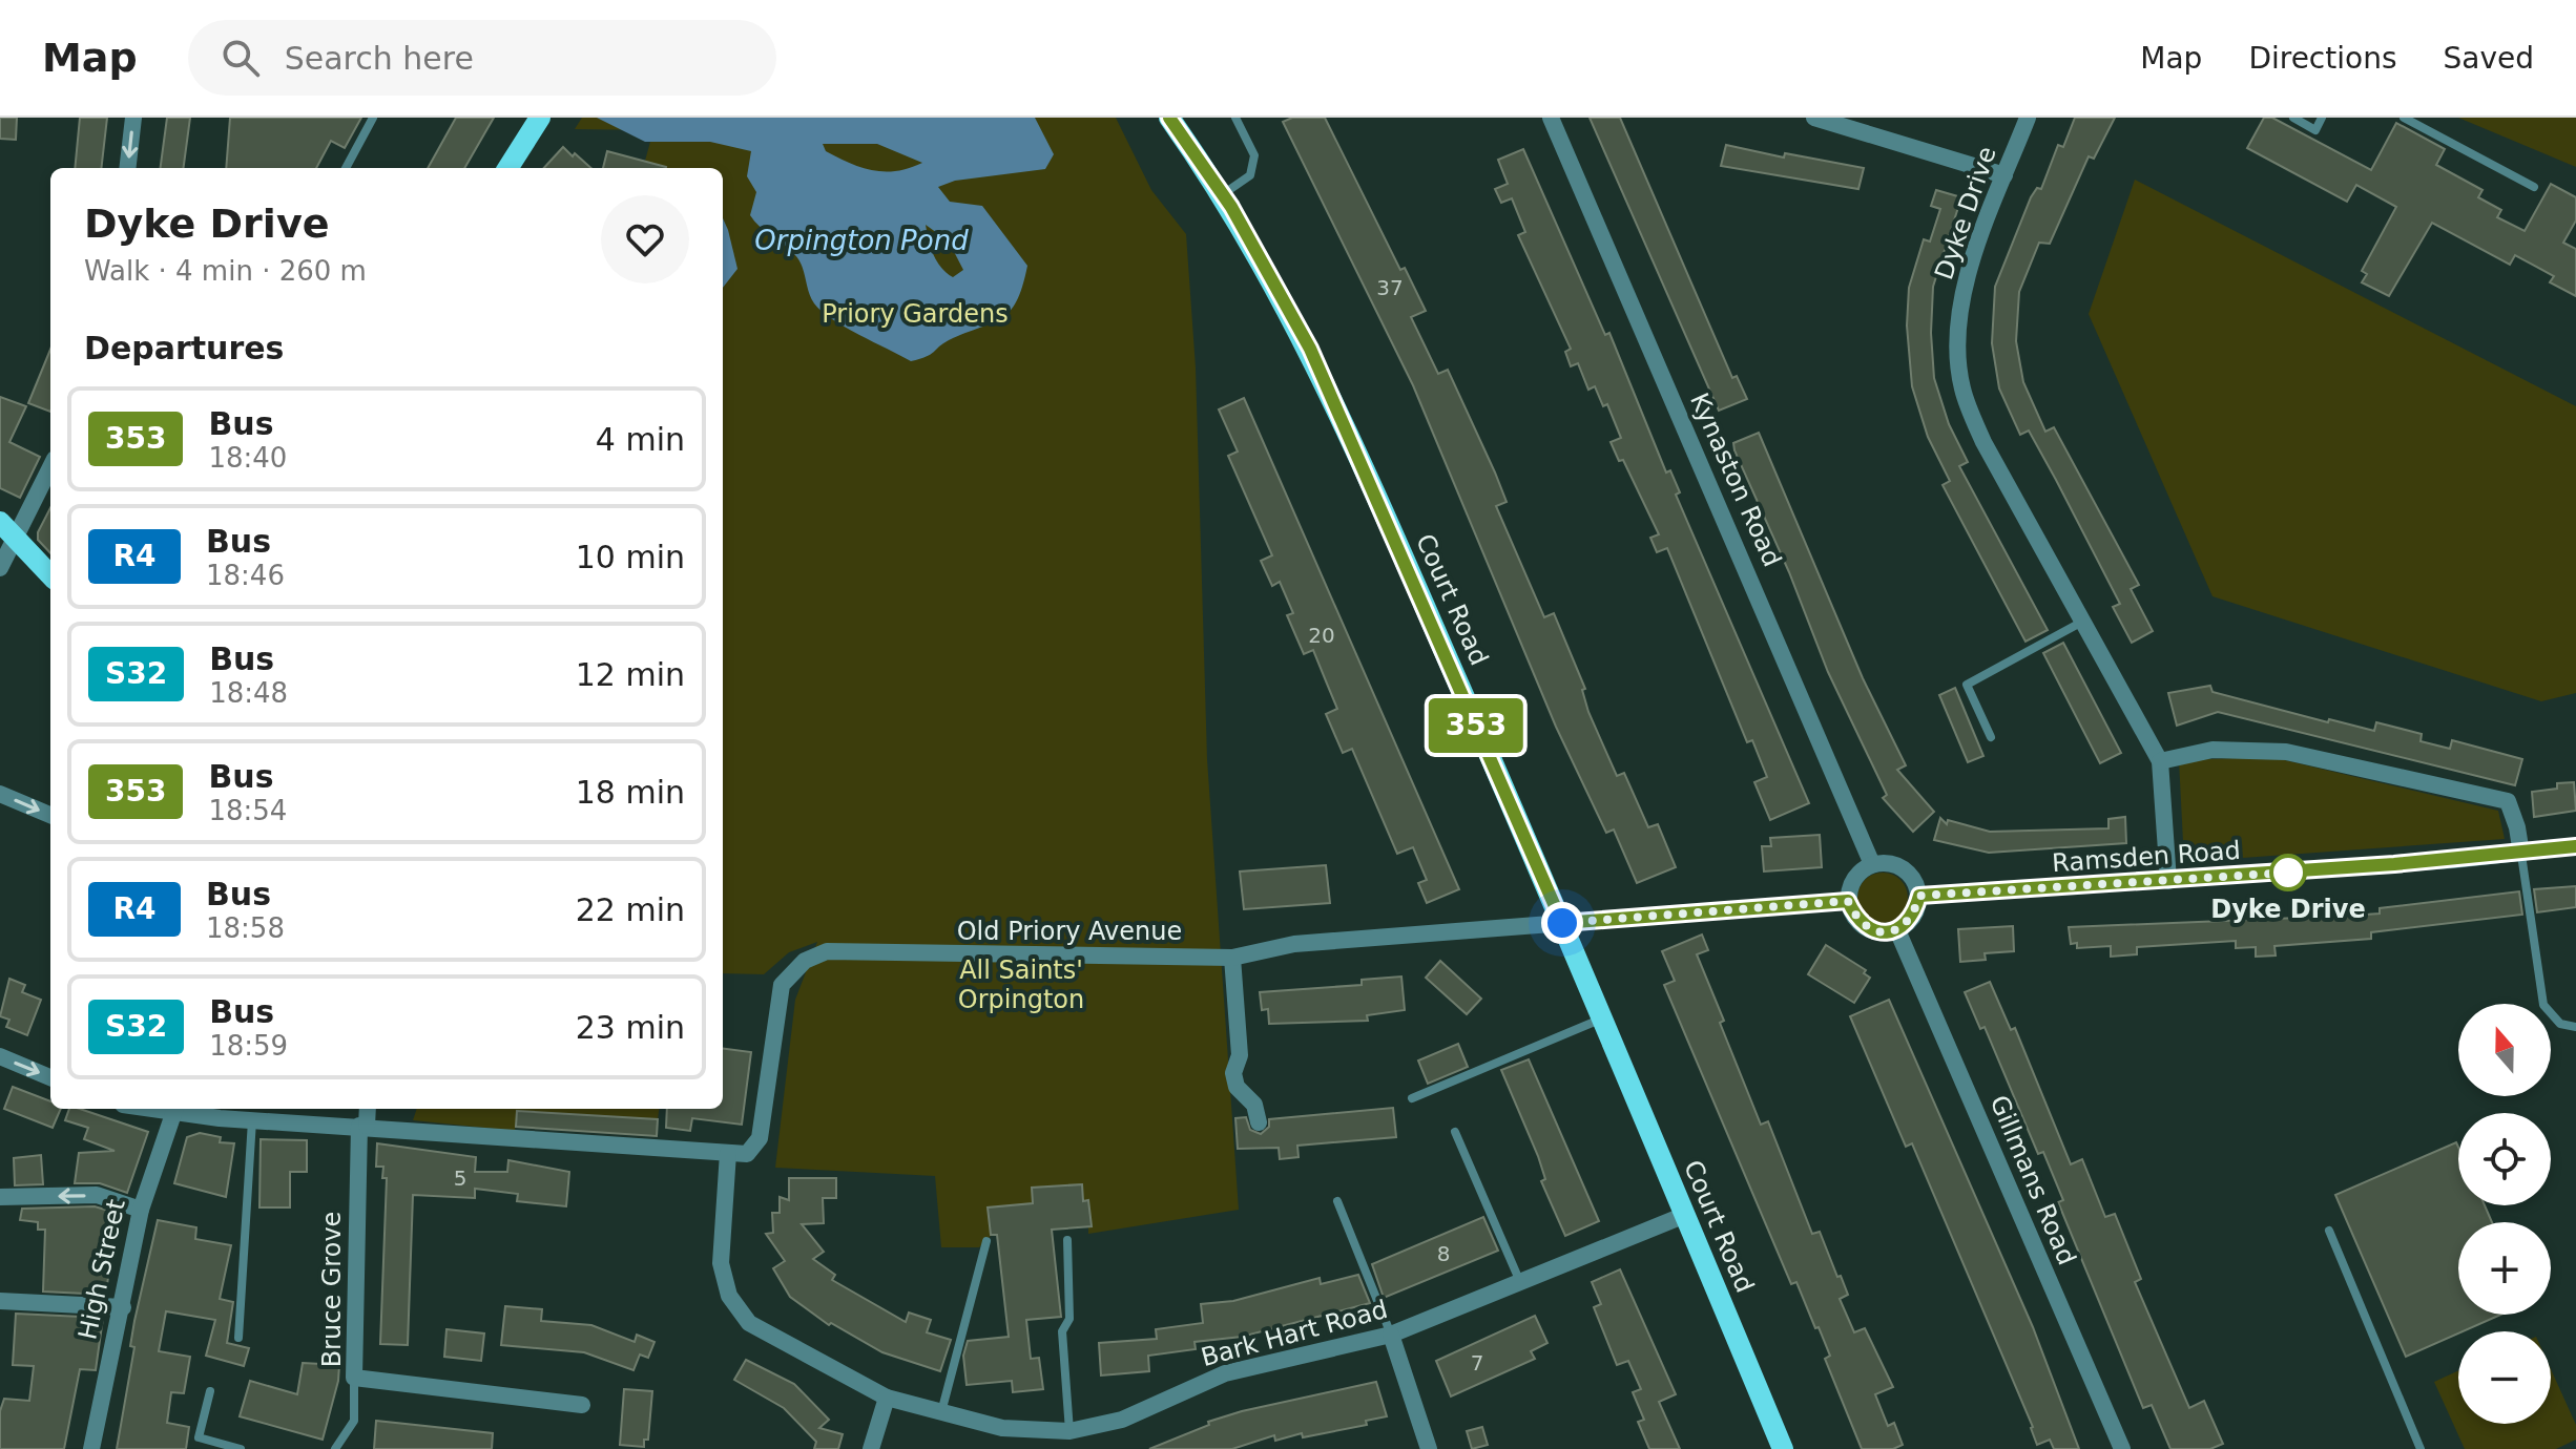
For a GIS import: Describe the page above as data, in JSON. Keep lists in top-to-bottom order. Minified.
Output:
{"streets":{"main road":["Court Road"],"street":["Dyke Drive","Kynaston Road","Ramsden Road","Old Priory Avenue","Gillmans Road","High Street","Bruce Grove","Bark Hart Road"]},"crossings":[["Dyke Drive","Ramsden Road"],["Kynaston Road","Ramsden Road"],["Kynaston Road","Gillmans Road"],["Court Road","Old Priory Avenue"],["Court Road","Bark Hart Road"],["Ramsden Road","Gillmans Road"],["Old Priory Avenue","Bark Hart Road"]],"water":["Orpington Pond"],"parks":["Priory Gardens","All Saints' Orpington"],"places":["Dyke Drive"],"lines":["bus line 353"],"house_numbers":["37","20","5","8","7"],"north":"top","page":{"header":"Map","search":"Search here","nav":["Map","Directions","Saved"],"on_map":"353","heading":[["Dyke Drive","Walk · 4 min · 260 m"],"Departures"],"list":[{"mark":"353","name":"Bus","note":"18:40","value":"4 min"},{"mark":"R4","name":"Bus","note":"18:46","value":"10 min"},{"mark":"S32","name":"Bus","note":"18:48","value":"12 min"},{"mark":"353","name":"Bus","note":"18:54","value":"18 min"},{"mark":"R4","name":"Bus","note":"18:58","value":"22 min"},{"mark":"S32","name":"Bus","note":"18:59","value":"23 min"}],"map_buttons":["+","−"]}}
